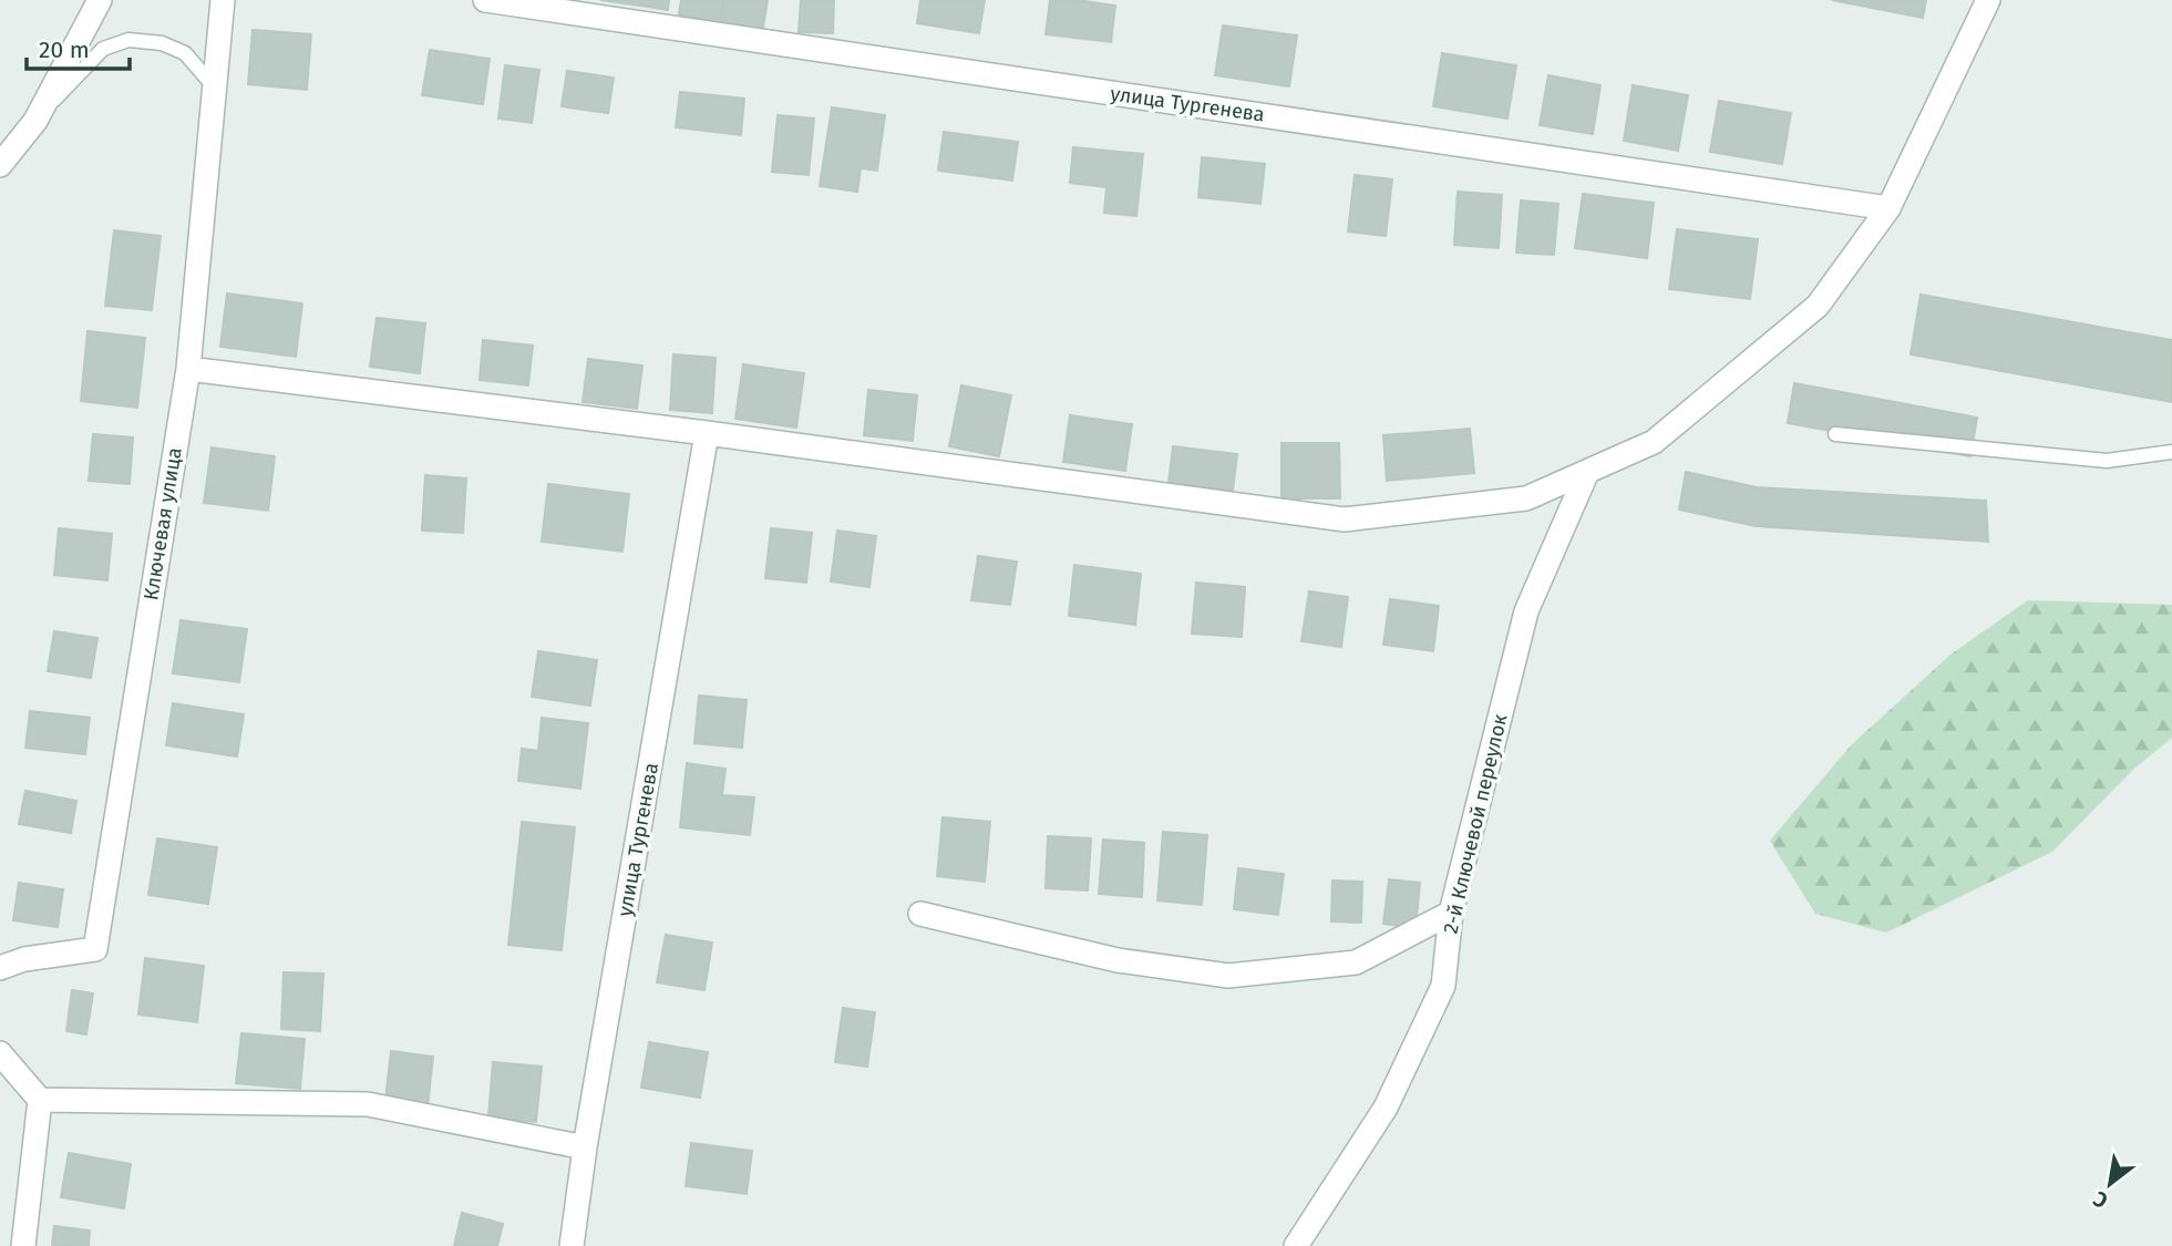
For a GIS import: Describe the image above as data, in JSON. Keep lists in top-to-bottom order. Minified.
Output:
{"streets":{"street":["улица Тургенева","Ключевая улица","2-й Ключевой переулок"]},"scale_bar":"20 m","north":"bottom left"}
